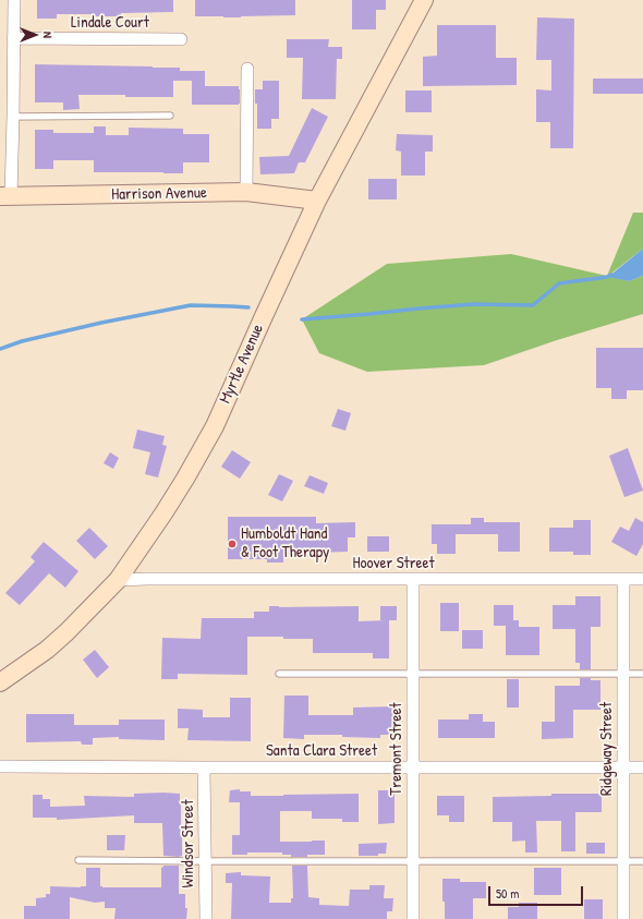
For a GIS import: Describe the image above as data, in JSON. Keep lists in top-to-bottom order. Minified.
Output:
{"streets":{"main road":["Harrison Avenue","Myrtle Avenue"],"street":["Lindale Court","Hoover Street","Tremont Street","Ridgeway Street","Santa Clara Street","Windsor Street"]},"crossings":[["Harrison Avenue","Myrtle Avenue"],["Myrtle Avenue","Hoover Street"],["Hoover Street","Tremont Street"],["Hoover Street","Ridgeway Street"],["Tremont Street","Santa Clara Street"],["Ridgeway Street","Santa Clara Street"],["Santa Clara Street","Windsor Street"]],"places":["Humboldt Hand & Foot Therapy"],"scale_bar":"50 m","north":"right"}
